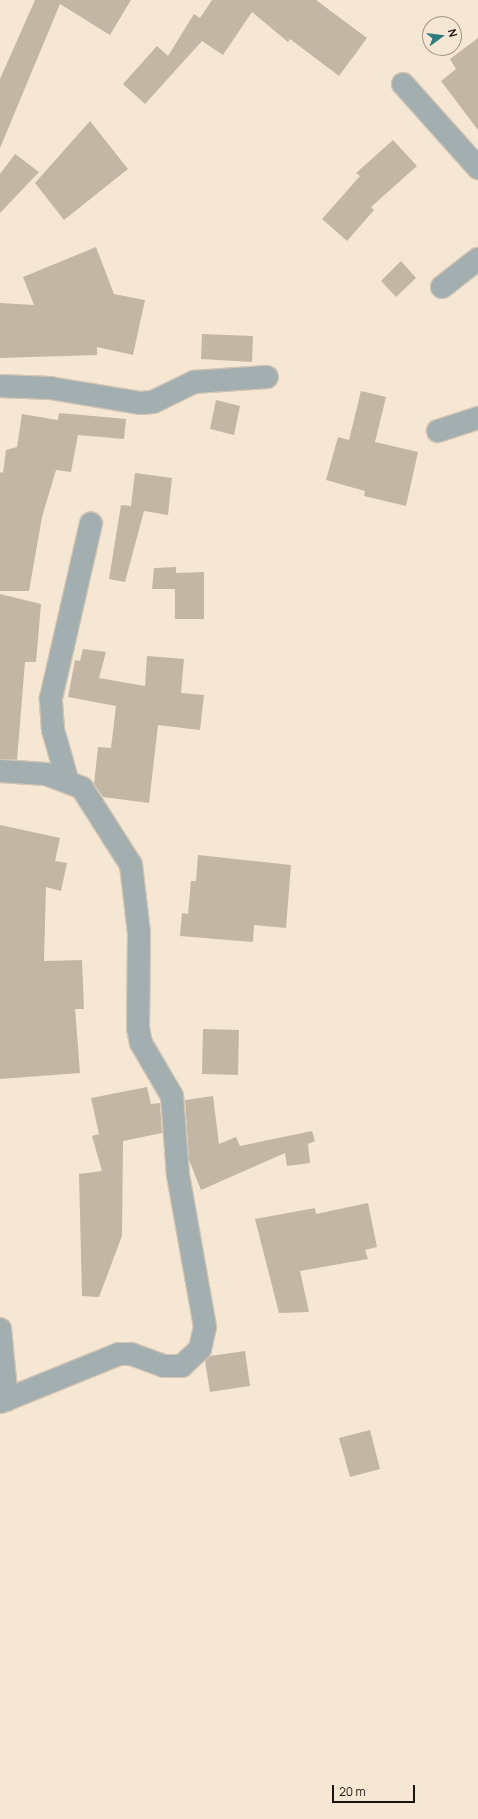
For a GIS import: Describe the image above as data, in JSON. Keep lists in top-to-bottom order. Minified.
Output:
{"scale_bar":"20 m","north":"right"}
